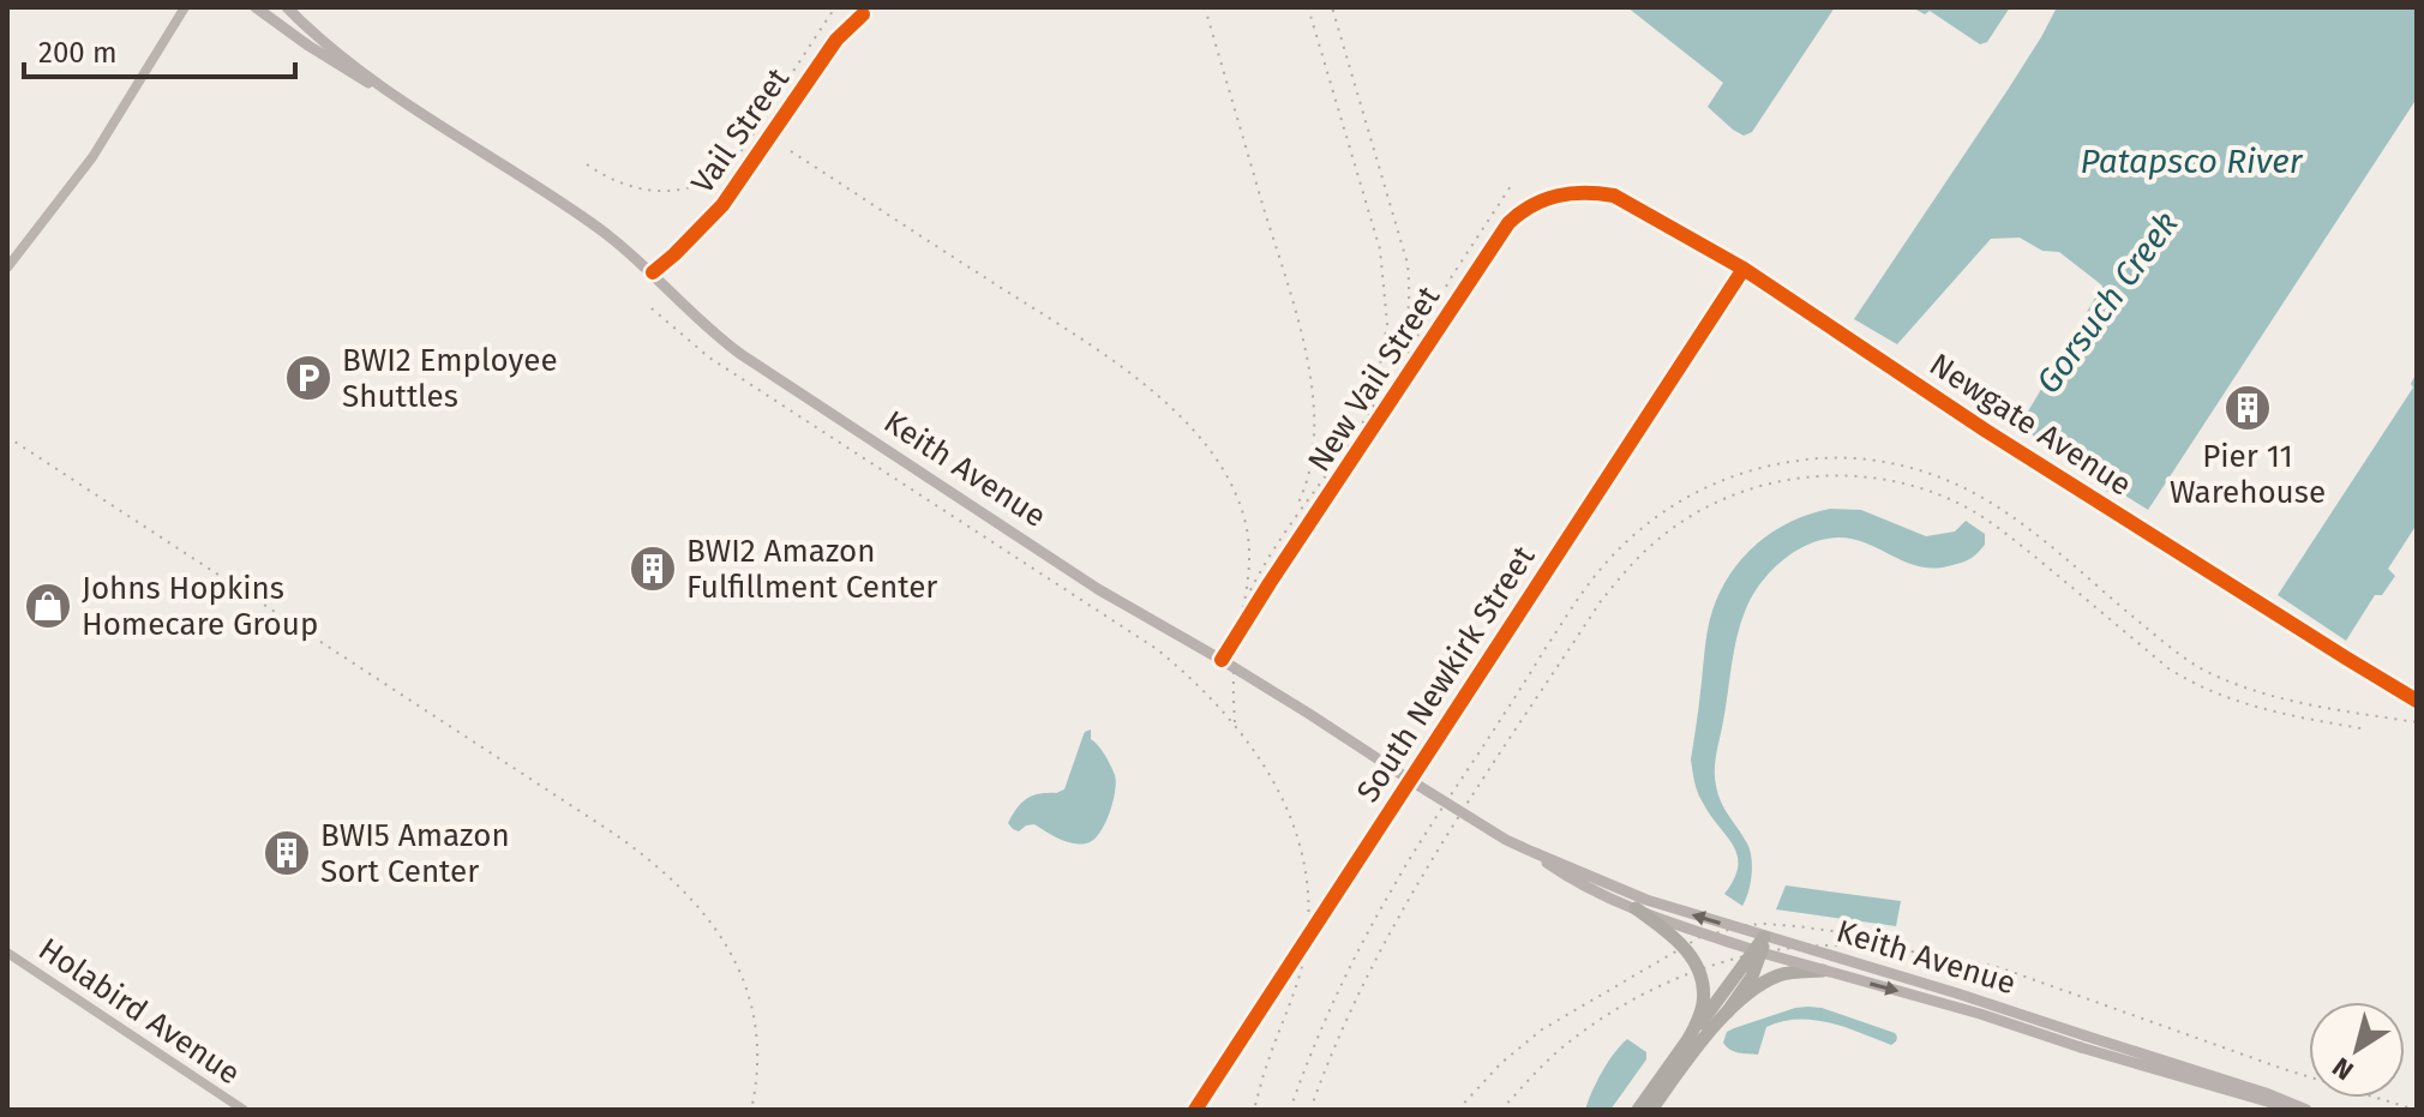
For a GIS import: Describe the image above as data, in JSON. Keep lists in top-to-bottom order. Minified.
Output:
{"streets":{"main road":["Keith Avenue","Holabird Avenue"],"street":["Vail Street","New Vail Street","Newgate Avenue","South Newkirk Street"]},"crossings":[["Vail Street","Keith Avenue"],["New Vail Street","Newgate Avenue"],["New Vail Street","Keith Avenue"],["Newgate Avenue","South Newkirk Street"]],"water":["Patapsco River","Gorsuch Creek"],"places":{"parking":["BWI2 Employee Shuttles"],"building":["Pier 11 Warehouse","BWI2 Amazon Fulfillment Center","BWI5 Amazon Sort Center"],"shop":["Johns Hopkins Homecare Group"]},"scale_bar":"200 m","north":"bottom left"}
